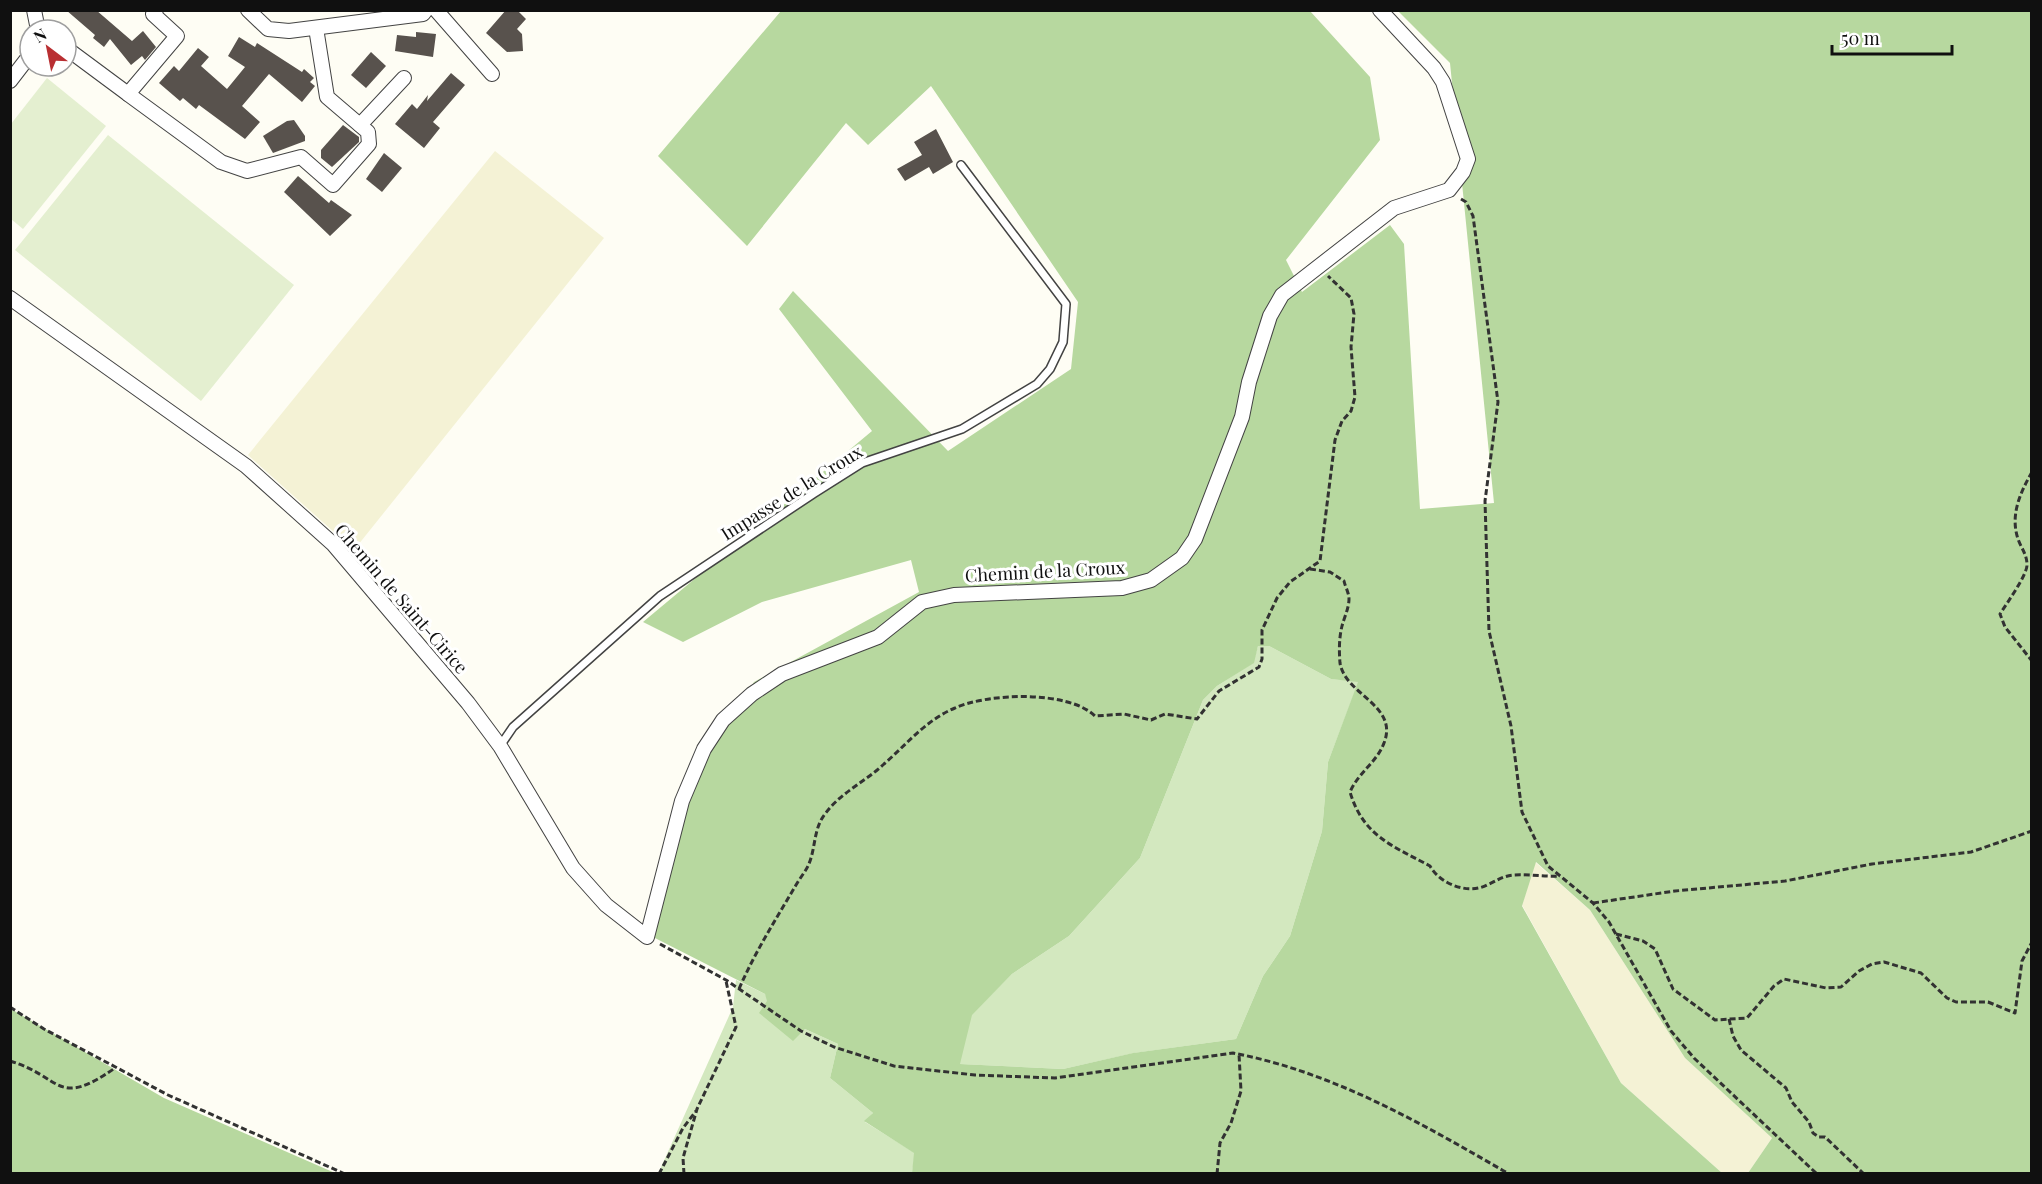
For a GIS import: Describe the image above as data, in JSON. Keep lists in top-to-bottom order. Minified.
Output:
{"streets":{"street":["Chemin de la Croux","Chemin de Saint-Cirice"],"lane":["Impasse de la Croux"]},"crossings":[["Impasse de la Croux","Chemin de Saint-Cirice"],["Chemin de la Croux","Chemin de Saint-Cirice"]],"scale_bar":"50 m","north":"top left"}
